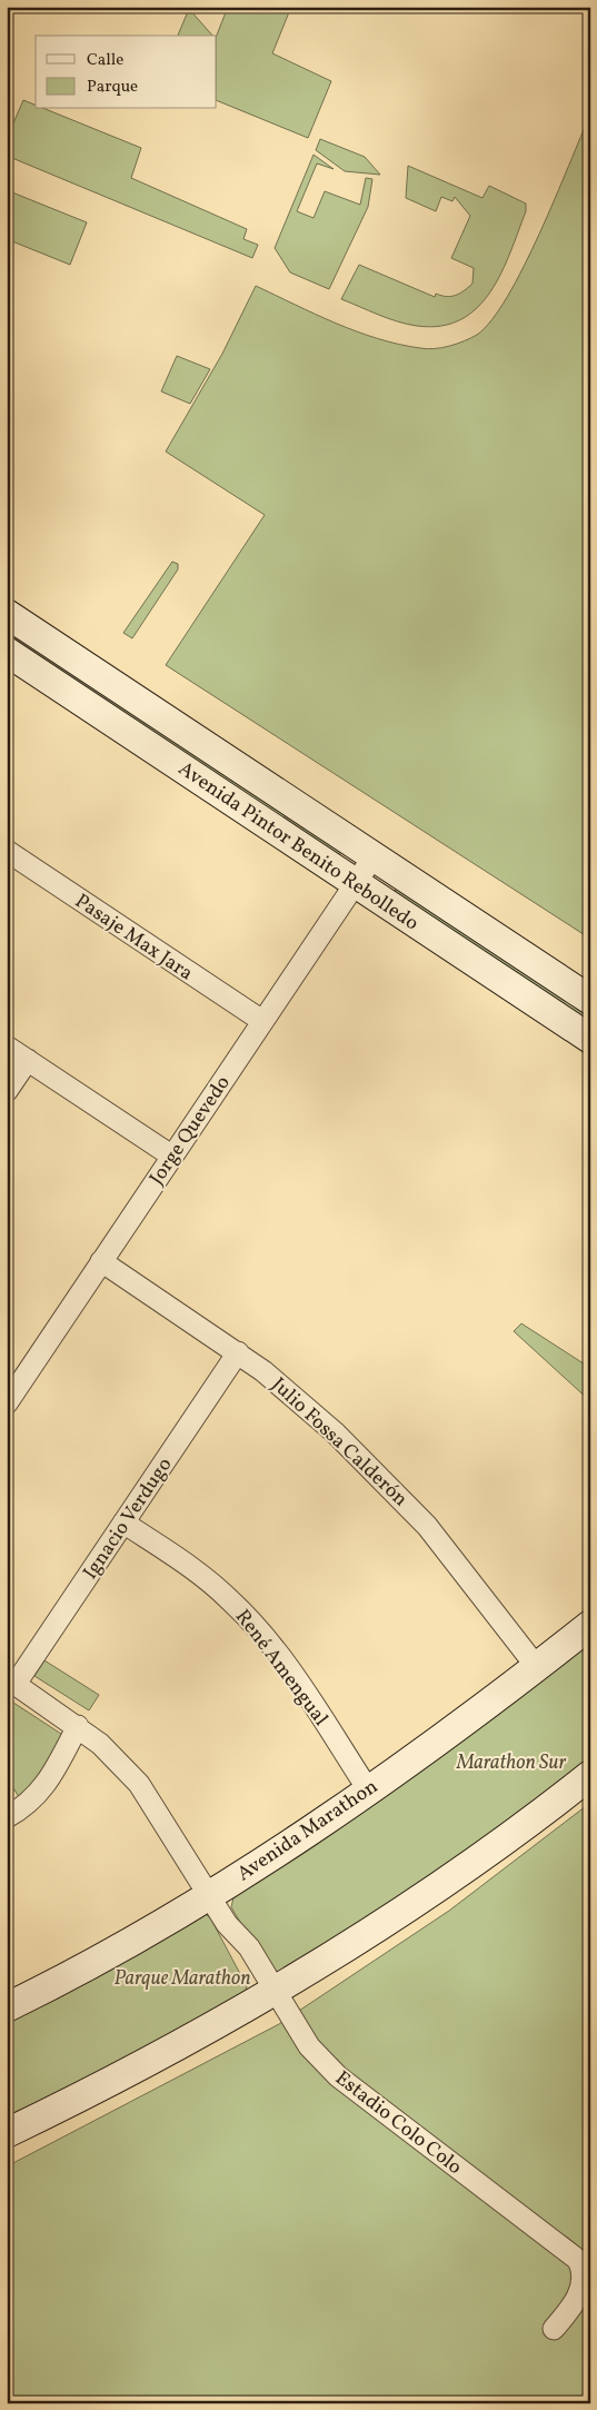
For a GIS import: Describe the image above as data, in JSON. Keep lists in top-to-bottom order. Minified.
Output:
{"streets":{"street":["Avenida Pintor Benito Rebolledo","Pasaje Max Jara","Jorge Quevedo","Julio Fossa Calderón","Ignacio Verdugo","René Amengual","Avenida Marathon","Estadio Colo Colo"]},"crossings":[["Avenida Pintor Benito Rebolledo","Jorge Quevedo"],["Pasaje Max Jara","Jorge Quevedo"],["Jorge Quevedo","Julio Fossa Calderón"],["Julio Fossa Calderón","Ignacio Verdugo"],["Julio Fossa Calderón","Avenida Marathon"],["Ignacio Verdugo","René Amengual"],["Ignacio Verdugo","Estadio Colo Colo"],["René Amengual","Avenida Marathon"],["Avenida Marathon","Estadio Colo Colo"]],"parks":["Marathon Sur","Parque Marathon"],"legend":["Calle","Parque"]}
